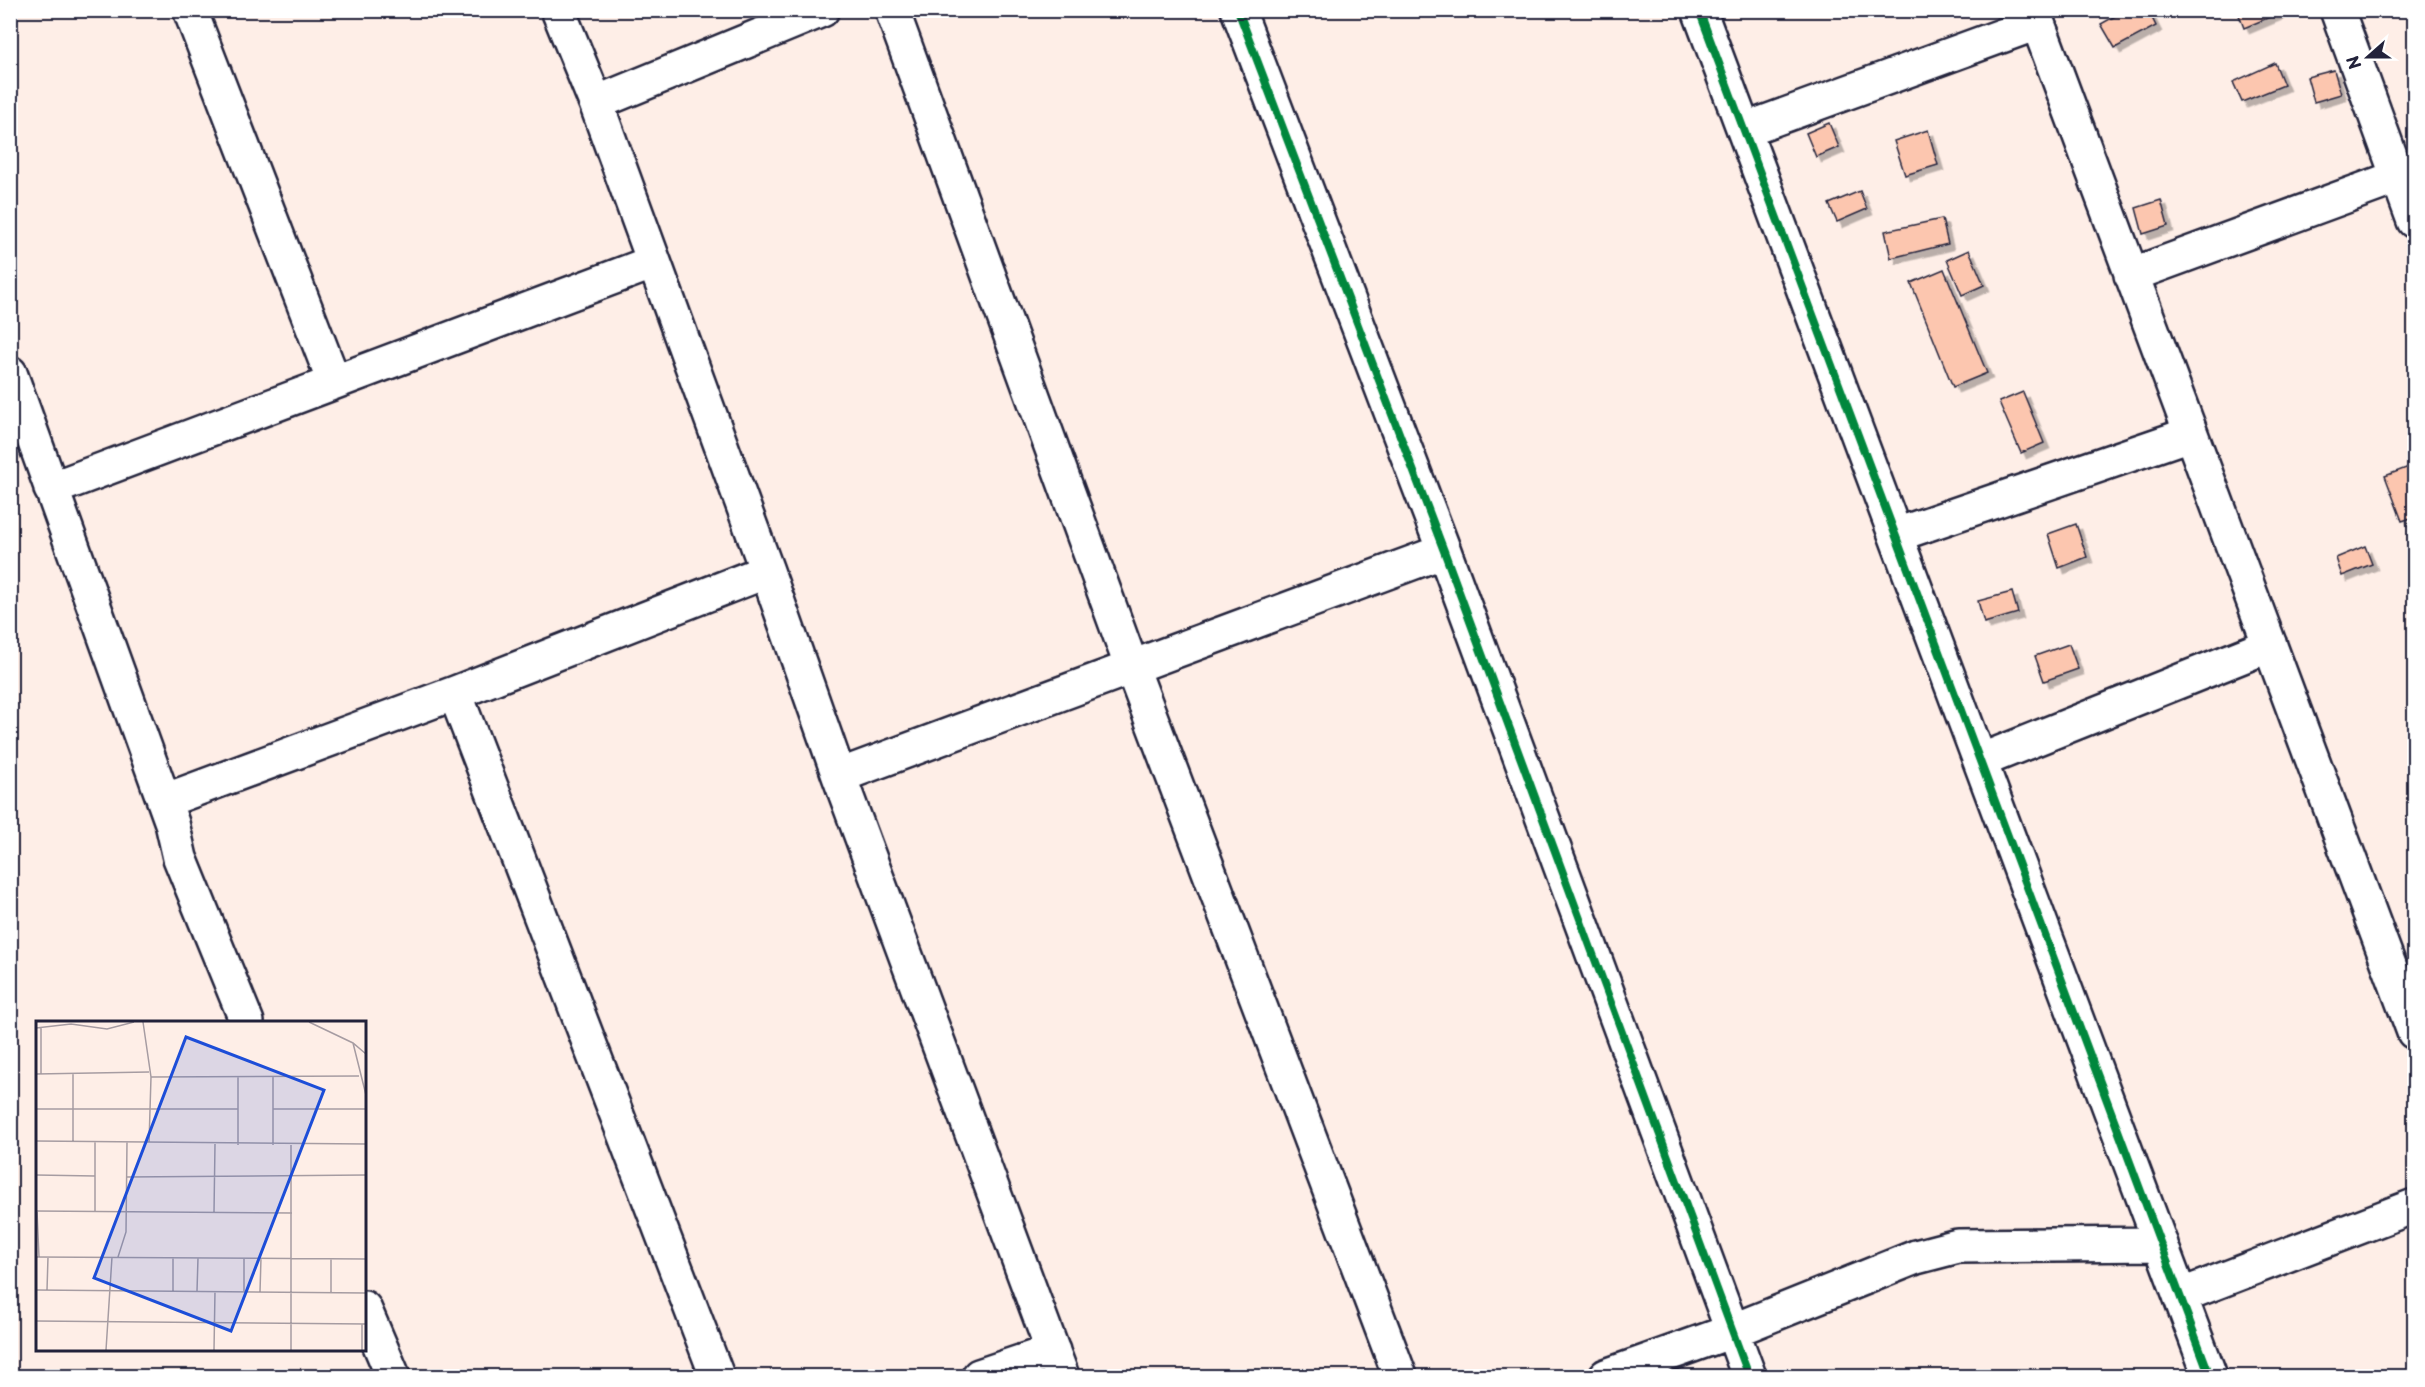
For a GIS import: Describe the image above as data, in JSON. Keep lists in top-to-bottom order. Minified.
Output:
{"north":"left"}
